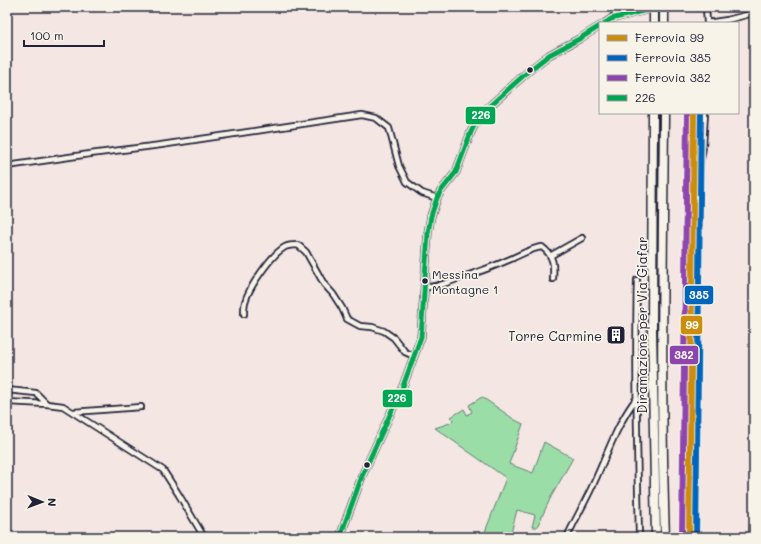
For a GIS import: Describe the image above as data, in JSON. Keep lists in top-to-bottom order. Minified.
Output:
{"streets":{"highway":["Diramazione per Via Giafar"]},"places":{"other":["Messina Montagne 1"],"building":["Torre Carmine"]},"lines":["transit line 226","rail line 99","rail line 385","rail line 382"],"legend":["Ferrovia 99","Ferrovia 385","Ferrovia 382","226"],"scale_bar":"100 m","north":"right"}
